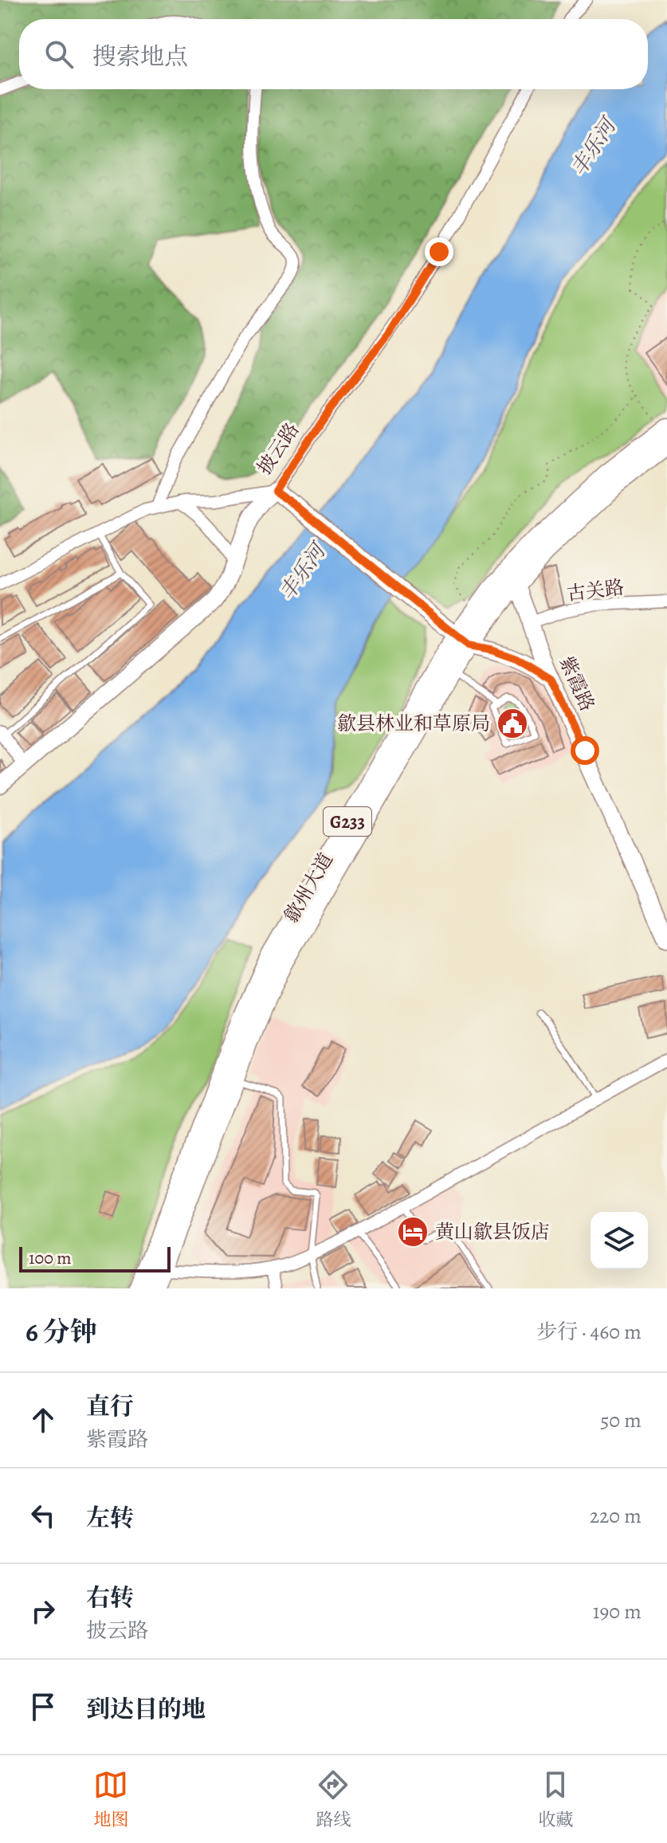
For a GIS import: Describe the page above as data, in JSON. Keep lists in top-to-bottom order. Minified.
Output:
{"streets":{"highway":["G233","歙州大道"],"street":["披云路","古关路","紫霞路"]},"crossings":[["古关路","紫霞路"],["紫霞路","歙州大道"]],"water":["丰乐河"],"places":{"public building":["歙县林业和草原局"],"hotel":["黄山歙县饭店"]},"scale_bar":"100 m","page":{"search":"搜索地点","scale":"100 m","heading":["6 分钟","步行 · 460 m"],"list":[["直行","紫霞路","50 m"],["左转","220 m"],["右转","披云路","190 m"],"到达目的地"],"nav":["地图","路线","收藏"]}}
